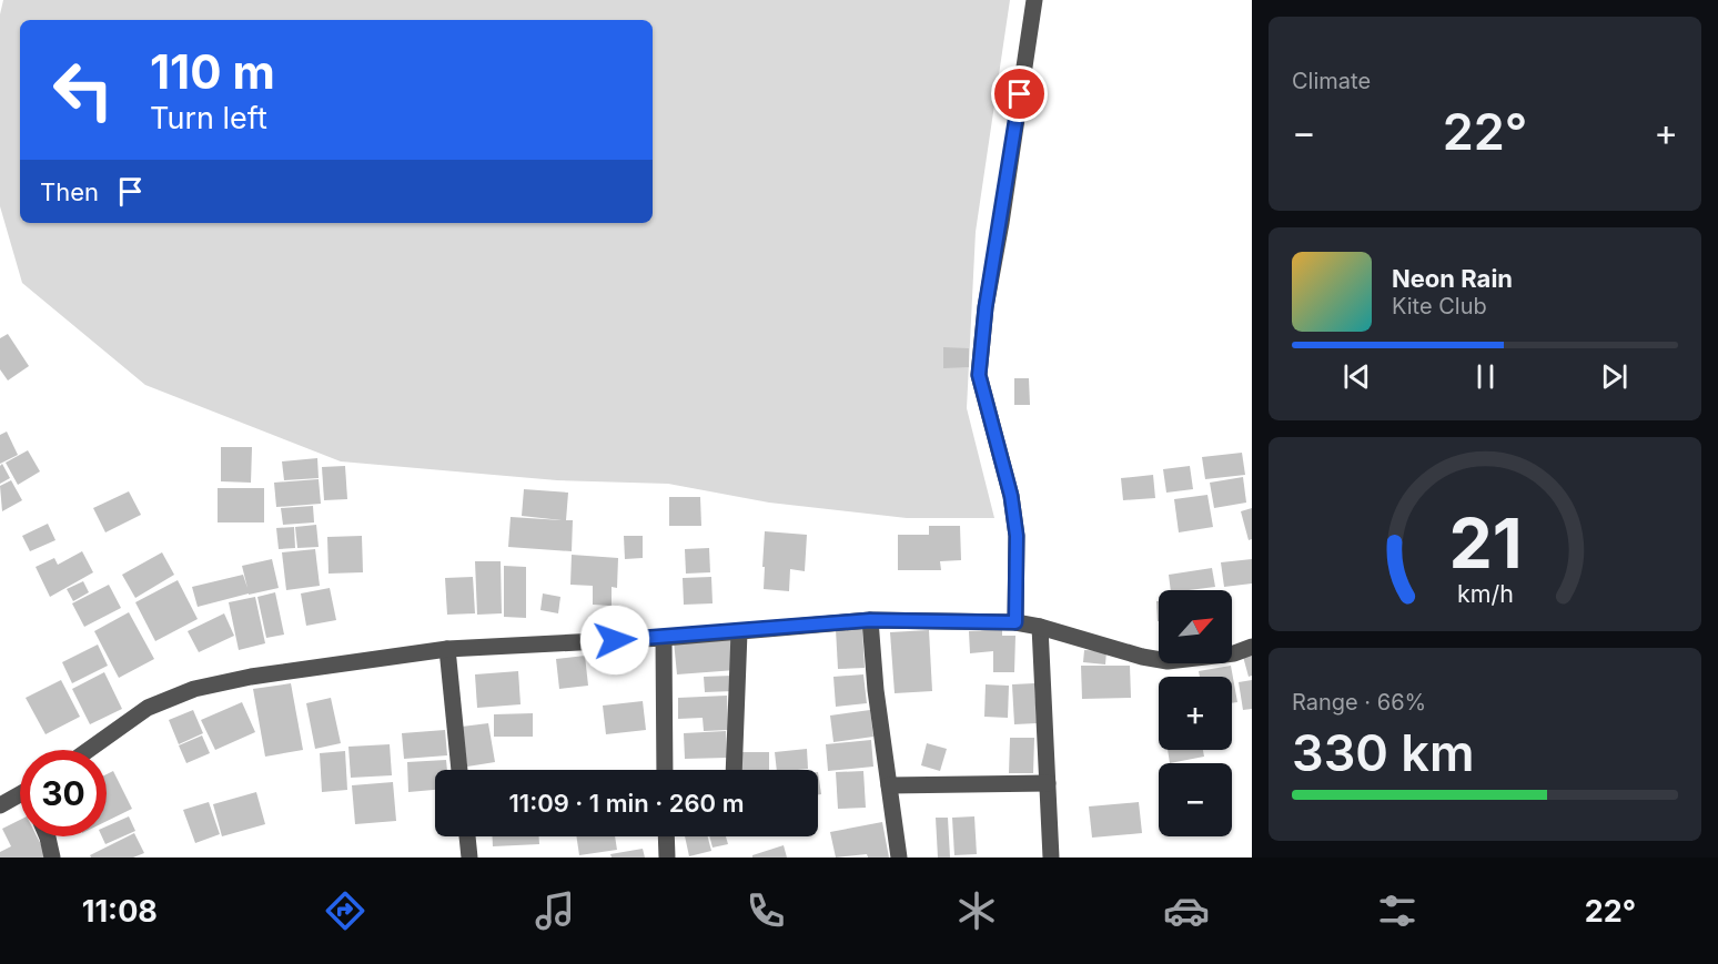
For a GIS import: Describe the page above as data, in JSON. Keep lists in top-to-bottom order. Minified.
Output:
{"north":"top right","page":{"tile":["Climate",["Range · 66%","330 km"]],"turn":["110 m","Turn left"],"heat":["−","22°","+"],"then":"Then","song":["Neon Rain","Kite Club"],"map_buttons":["+","−"],"limit":"30","trip":"11:09 · 1 min · 260 m","tabs":["11:08","22°"],"gauge":["21","km/h"]}}
